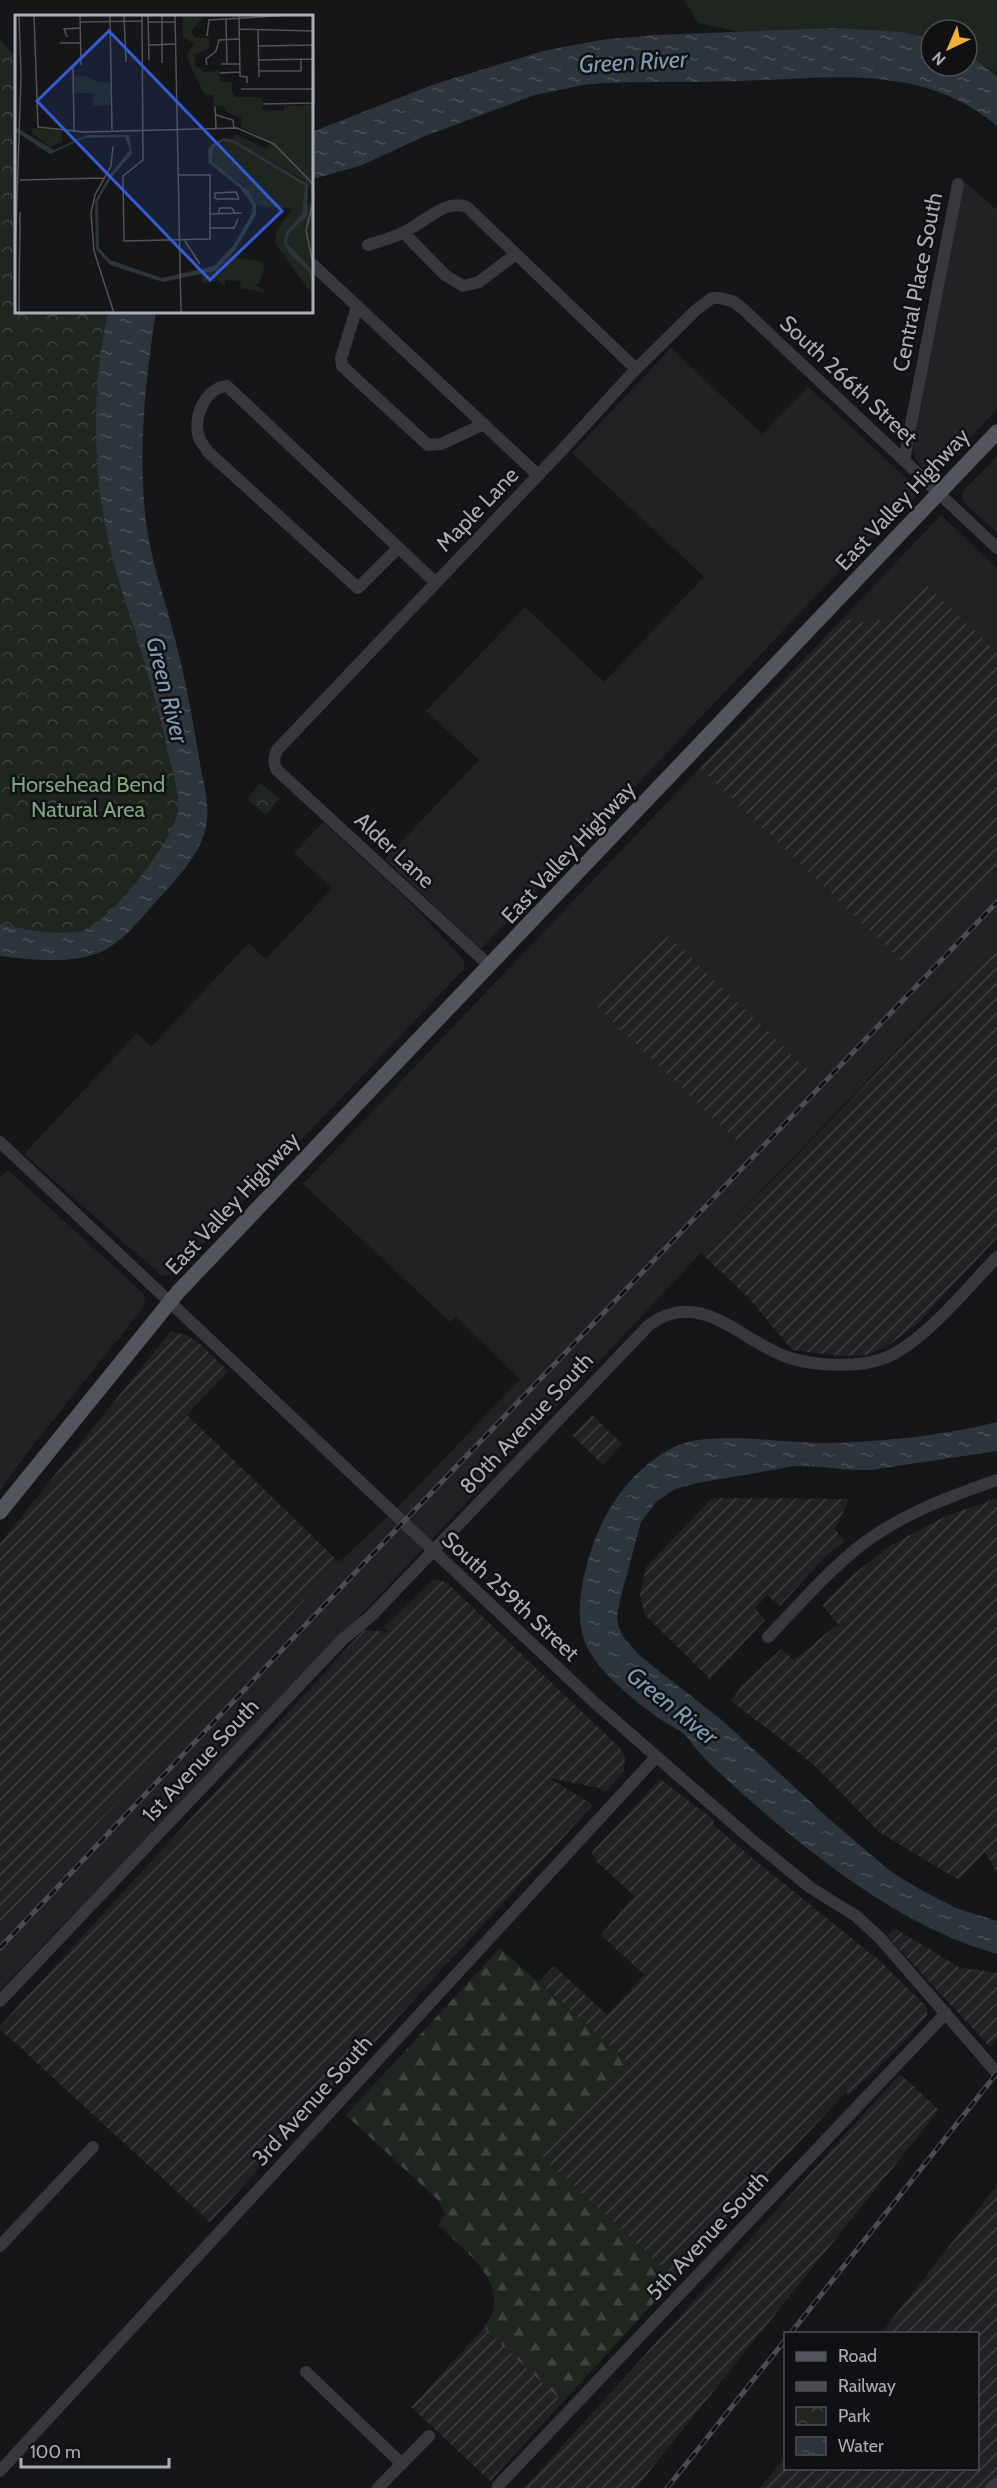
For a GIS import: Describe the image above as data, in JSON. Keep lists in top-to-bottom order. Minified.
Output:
{"streets":{"main road":["East Valley Highway"],"street":["Central Place South","South 266th Street","Maple Lane","Alder Lane","80th Avenue South","South 259th Street","1st Avenue South","3rd Avenue South","5th Avenue South"]},"crossings":[["Central Place South","South 266th Street"],["South 266th Street","East Valley Highway"],["South 266th Street","Maple Lane"],["East Valley Highway","Alder Lane"],["East Valley Highway","South 259th Street"],["Maple Lane","Alder Lane"],["80th Avenue South","South 259th Street"],["80th Avenue South","1st Avenue South"],["South 259th Street","1st Avenue South"],["South 259th Street","3rd Avenue South"],["South 259th Street","5th Avenue South"]],"water":["Green River"],"parks":["Horsehead Bend Natural Area"],"legend":["Road","Railway","Park","Water"],"scale_bar":"100 m","north":"bottom left"}
